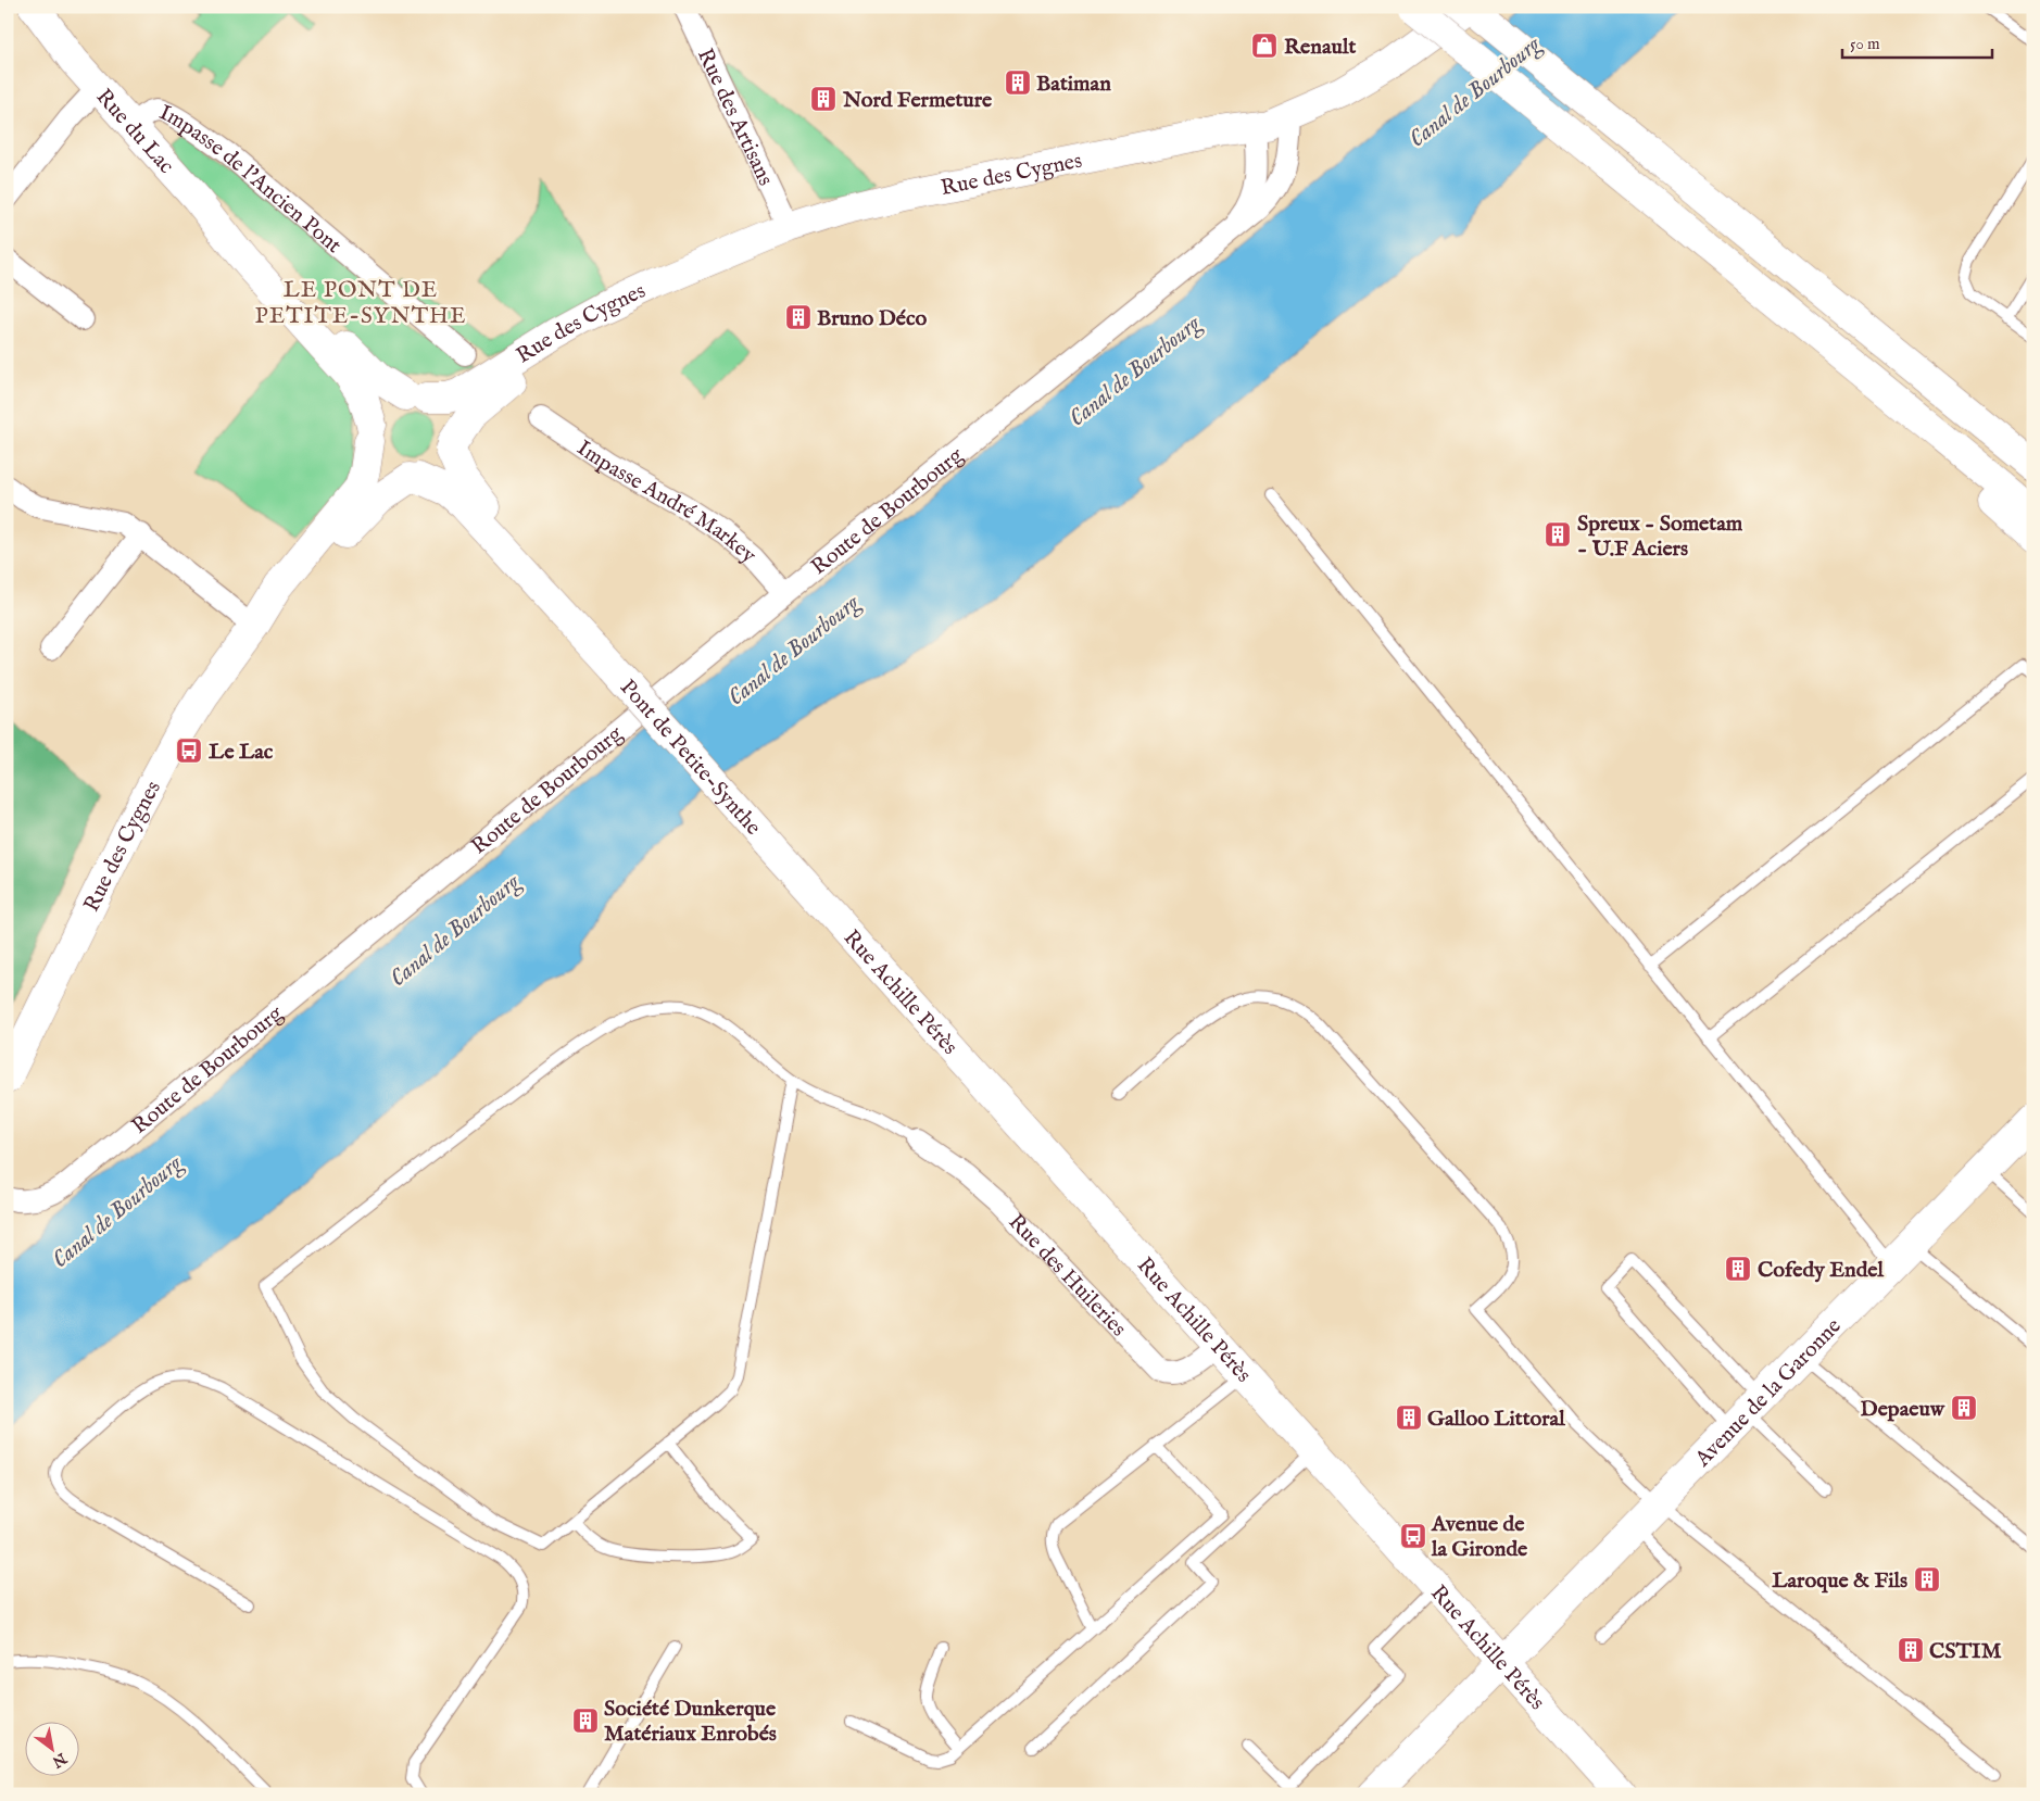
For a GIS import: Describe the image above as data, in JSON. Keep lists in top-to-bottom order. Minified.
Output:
{"streets":{"main road":["Rue du Lac","Rue des Cygnes","Pont de Petite-Synthe","Rue Achille Pérès","Avenue de la Garonne"],"street":["Rue des Artisans","Impasse de l'Ancien Pont","Impasse André Markey","Route de Bourbourg","Rue des Huileries"]},"crossings":[["Rue des Artisans","Rue des Cygnes"],["Rue du Lac","Rue des Cygnes"],["Rue du Lac","Impasse de l'Ancien Pont"],["Rue des Cygnes","Route de Bourbourg"],["Impasse André Markey","Route de Bourbourg"],["Pont de Petite-Synthe","Rue Achille Pérès"],["Rue Achille Pérès","Rue des Huileries"],["Rue Achille Pérès","Avenue de la Garonne"]],"districts":["LE PONT DE PETITE-SYNTHE"],"water":["Canal de Bourbourg"],"places":{"shop":["Renault"],"building":["Batiman","Nord Fermeture","Bruno Déco","Spreux - Sometam - U.F Aciers","Cofedy Endel","Depaeuw","Galloo Littoral","Laroque & Fils","CSTIM","Société Dunkerque Matériaux Enrobés"],"bus stop":["Le Lac","Avenue de la Gironde"]},"scale_bar":"50 m","north":"bottom right"}
